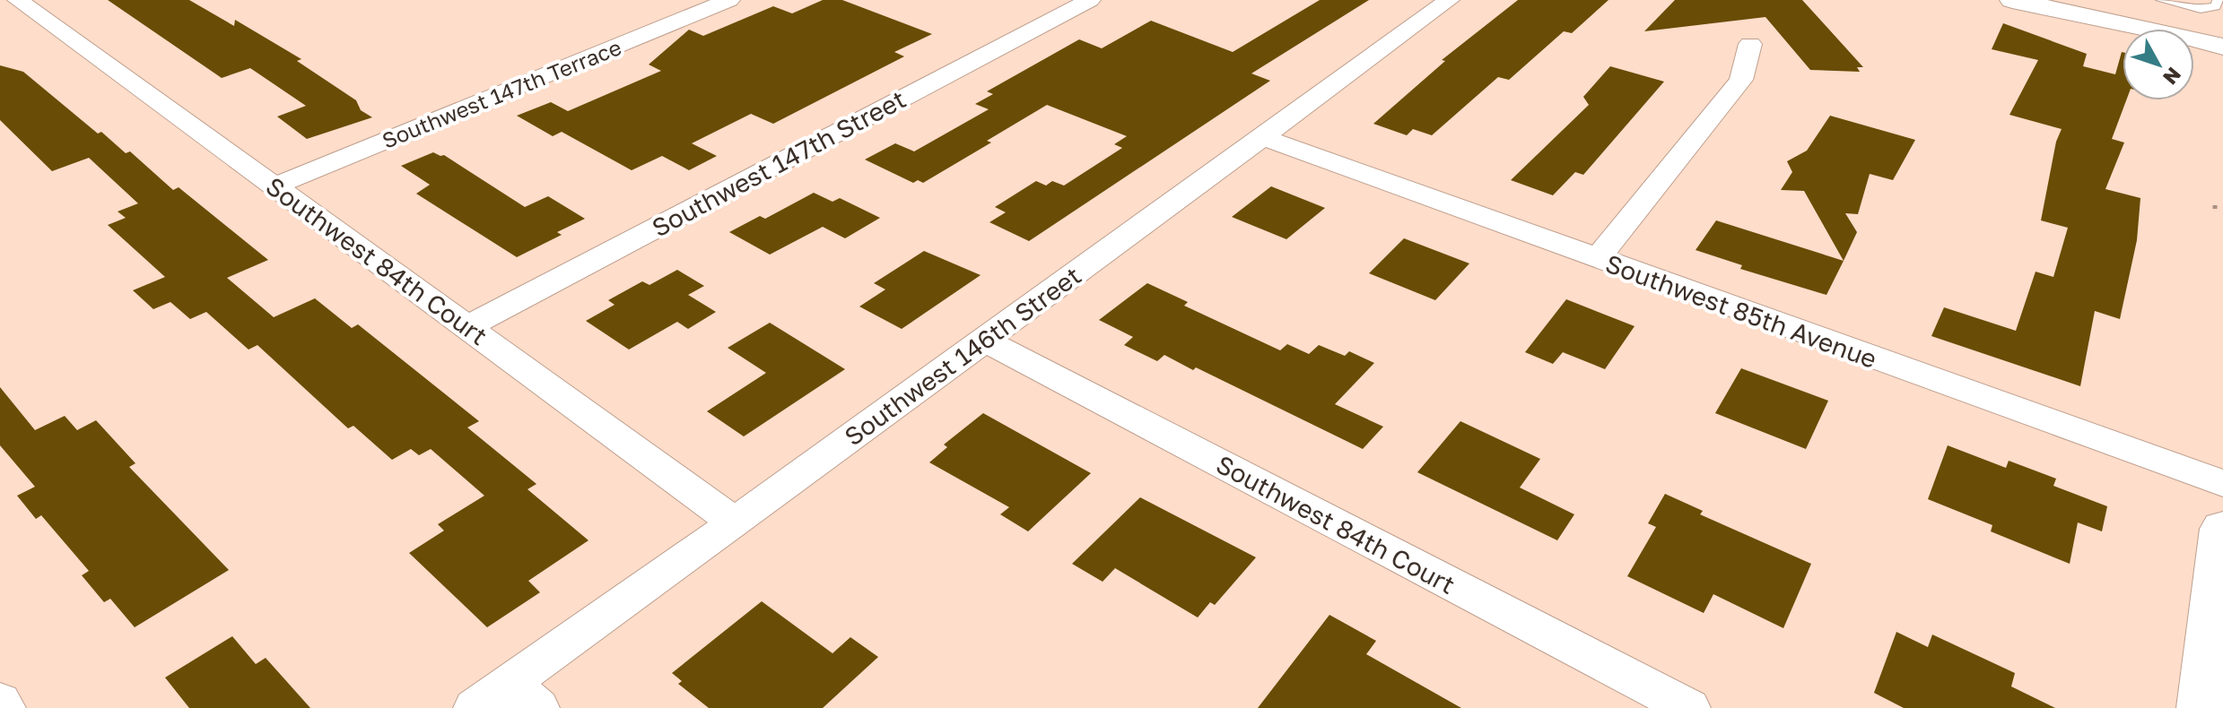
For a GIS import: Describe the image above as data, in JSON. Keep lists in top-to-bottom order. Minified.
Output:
{"streets":{"street":["Southwest 147th Terrace","Southwest 147th Street","Southwest 84th Court","Southwest 85th Avenue","Southwest 146th Street"]},"crossings":[["Southwest 147th Terrace","Southwest 84th Court"],["Southwest 147th Street","Southwest 84th Court"],["Southwest 84th Court","Southwest 146th Street"],["Southwest 85th Avenue","Southwest 146th Street"]],"north":"bottom right"}
